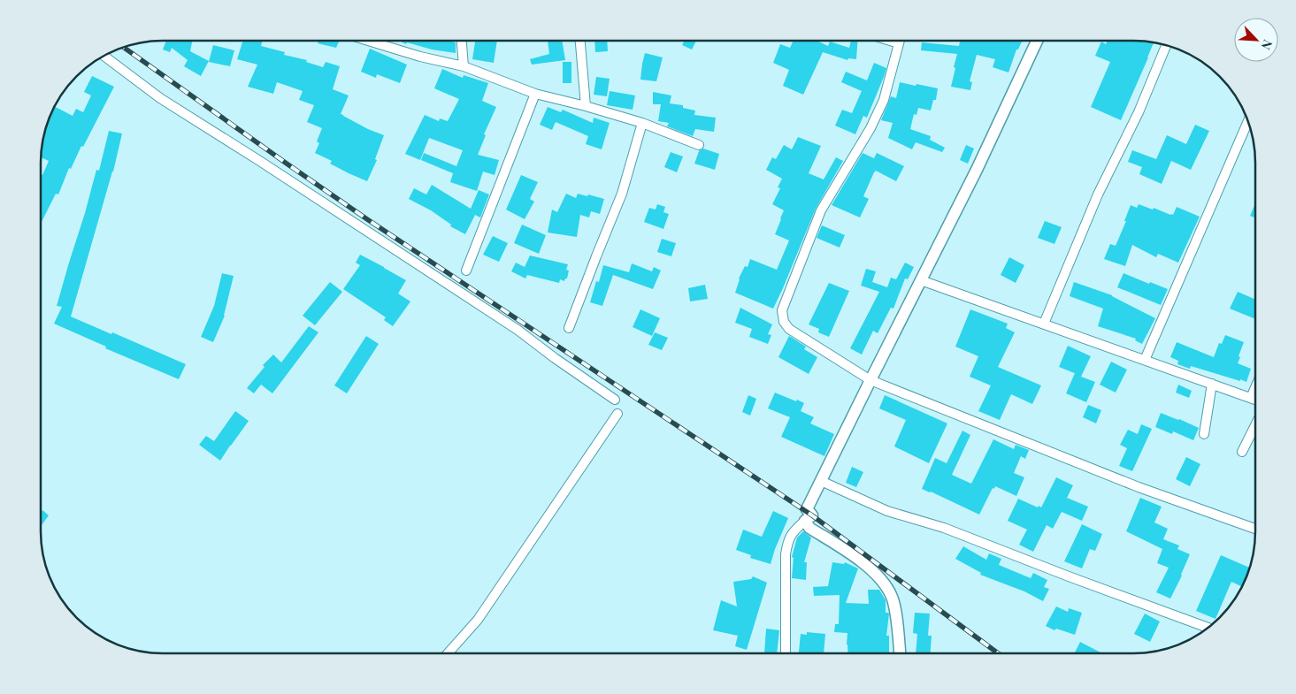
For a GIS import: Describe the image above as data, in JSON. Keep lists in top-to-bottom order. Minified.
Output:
{"north":"bottom right"}
